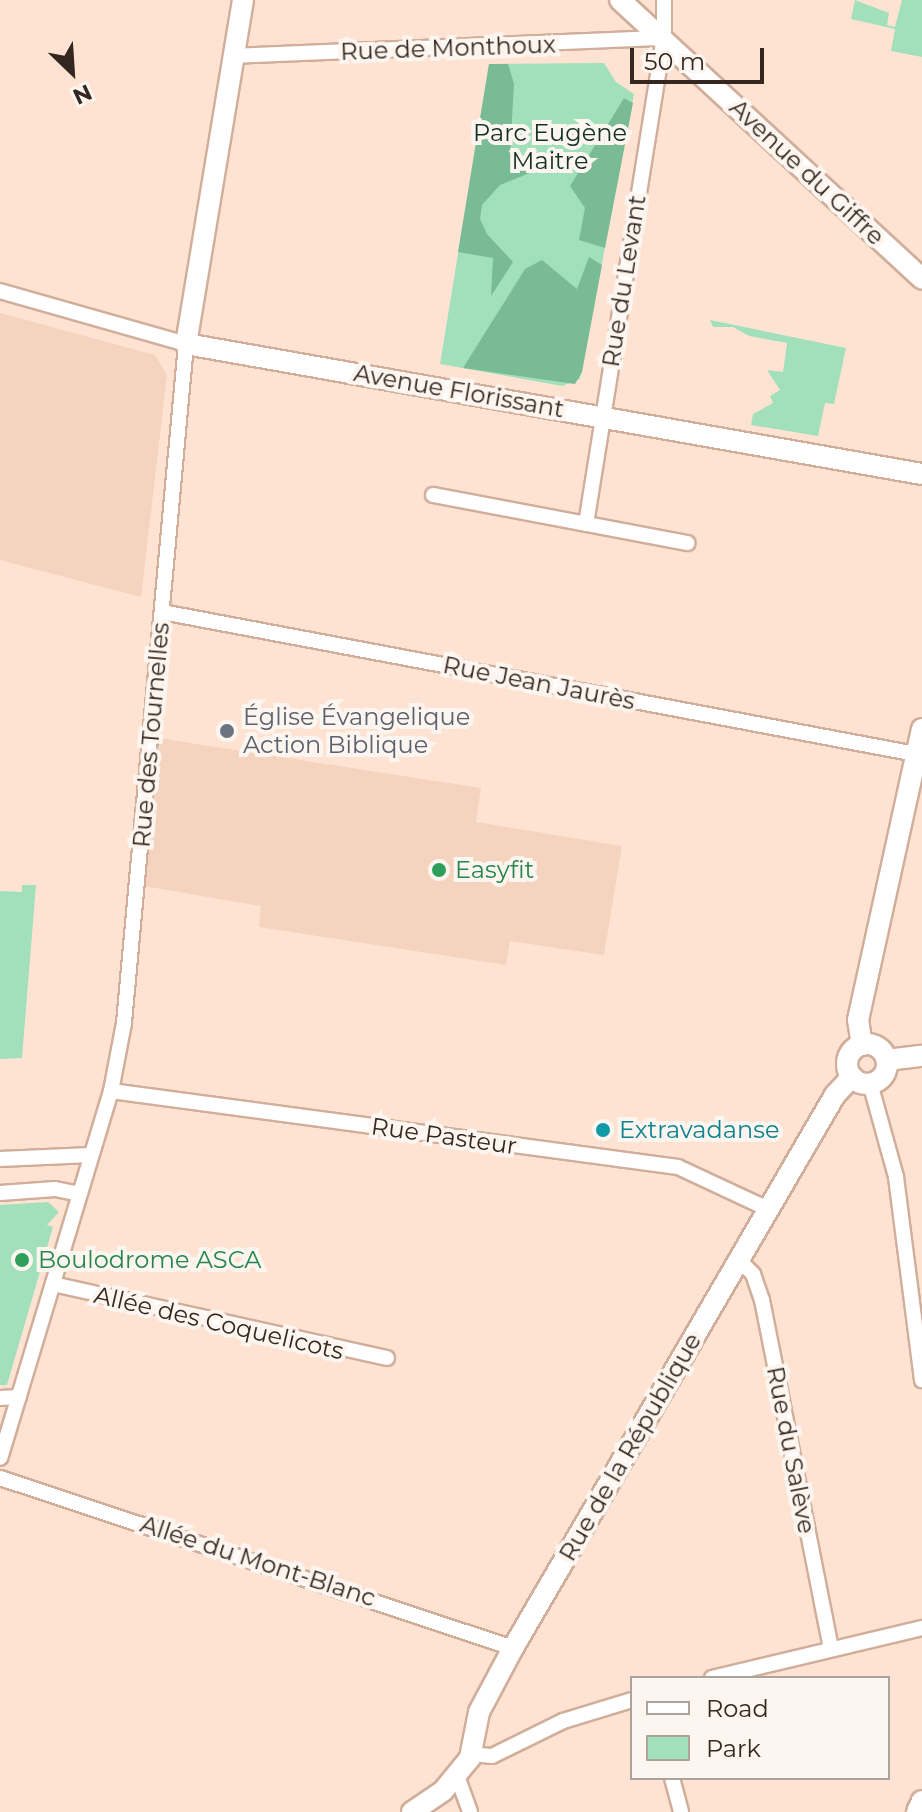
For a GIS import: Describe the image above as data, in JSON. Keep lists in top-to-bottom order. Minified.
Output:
{"streets":{"street":["Rue de Monthoux","Avenue du Giffre","Rue du Levant","Avenue Florissant","Rue Jean Jaurès","Rue des Tournelles","Rue Pasteur","Allée des Coquelicots","Rue de la République","Rue du Salève","Allée du Mont-Blanc"]},"crossings":[["Rue de Monthoux","Avenue du Giffre"],["Rue de Monthoux","Rue du Levant"],["Rue de Monthoux","Rue des Tournelles"],["Avenue du Giffre","Rue du Levant"],["Rue du Levant","Avenue Florissant"],["Avenue Florissant","Rue des Tournelles"],["Rue Jean Jaurès","Rue des Tournelles"],["Rue des Tournelles","Rue Pasteur"],["Rue des Tournelles","Allée des Coquelicots"],["Rue Pasteur","Rue de la République"],["Rue de la République","Rue du Salève"],["Rue de la République","Allée du Mont-Blanc"]],"parks":["Parc Eugène Maitre"],"places":["Église Évangelique Action Biblique","Easyfit","Extravadanse","Boulodrome ASCA"],"legend":["Road","Park"],"scale_bar":"50 m","north":"bottom right"}
